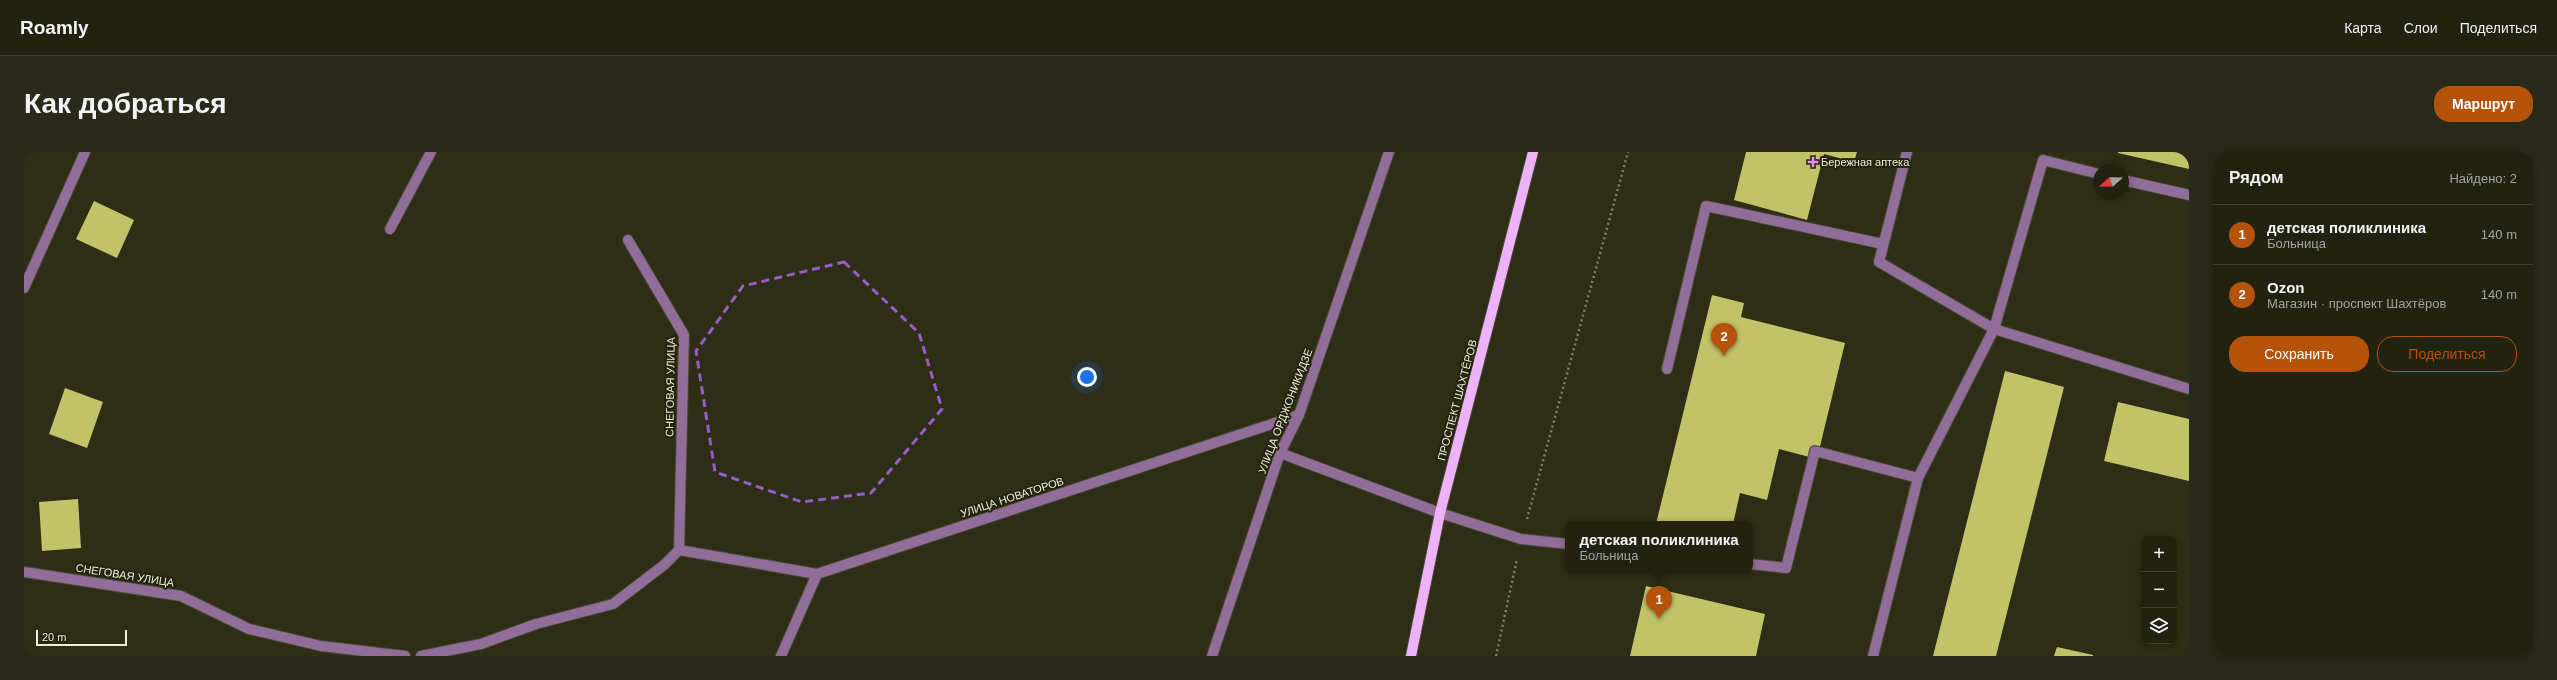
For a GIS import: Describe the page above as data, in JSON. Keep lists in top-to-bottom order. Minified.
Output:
{"streets":{"main road":["ПРОСПЕКТ ШАХТЁРОВ"],"street":["СНЕГОВАЯ УЛИЦА","УЛИЦА ОРДЖОНИКИДЗЕ","УЛИЦА НОВАТОРОВ"]},"crossings":[["УЛИЦА ОРДЖОНИКИДЗЕ","УЛИЦА НОВАТОРОВ"]],"places":{"health":["Бережная аптека"]},"scale_bar":"20 m","north":"left","page":{"header":"Roamly","nav":["Карта","Слои","Поделиться"],"buttons":["Маршрут",["Сохранить","Поделиться"]],"title":"Как добраться","heading":["Рядом","Найдено: 2"],"list":[{"mark":"1","name":"детская поликлиника","note":"Больница","value":"140 m"},{"mark":"2","name":"Ozon","note":"Магазин · проспект Шахтёров","value":"140 m"}],"pins":["2","1"],"popup":["детская поликлиника","Больница"],"map_buttons":["+","−"],"scale":"20 m"}}
